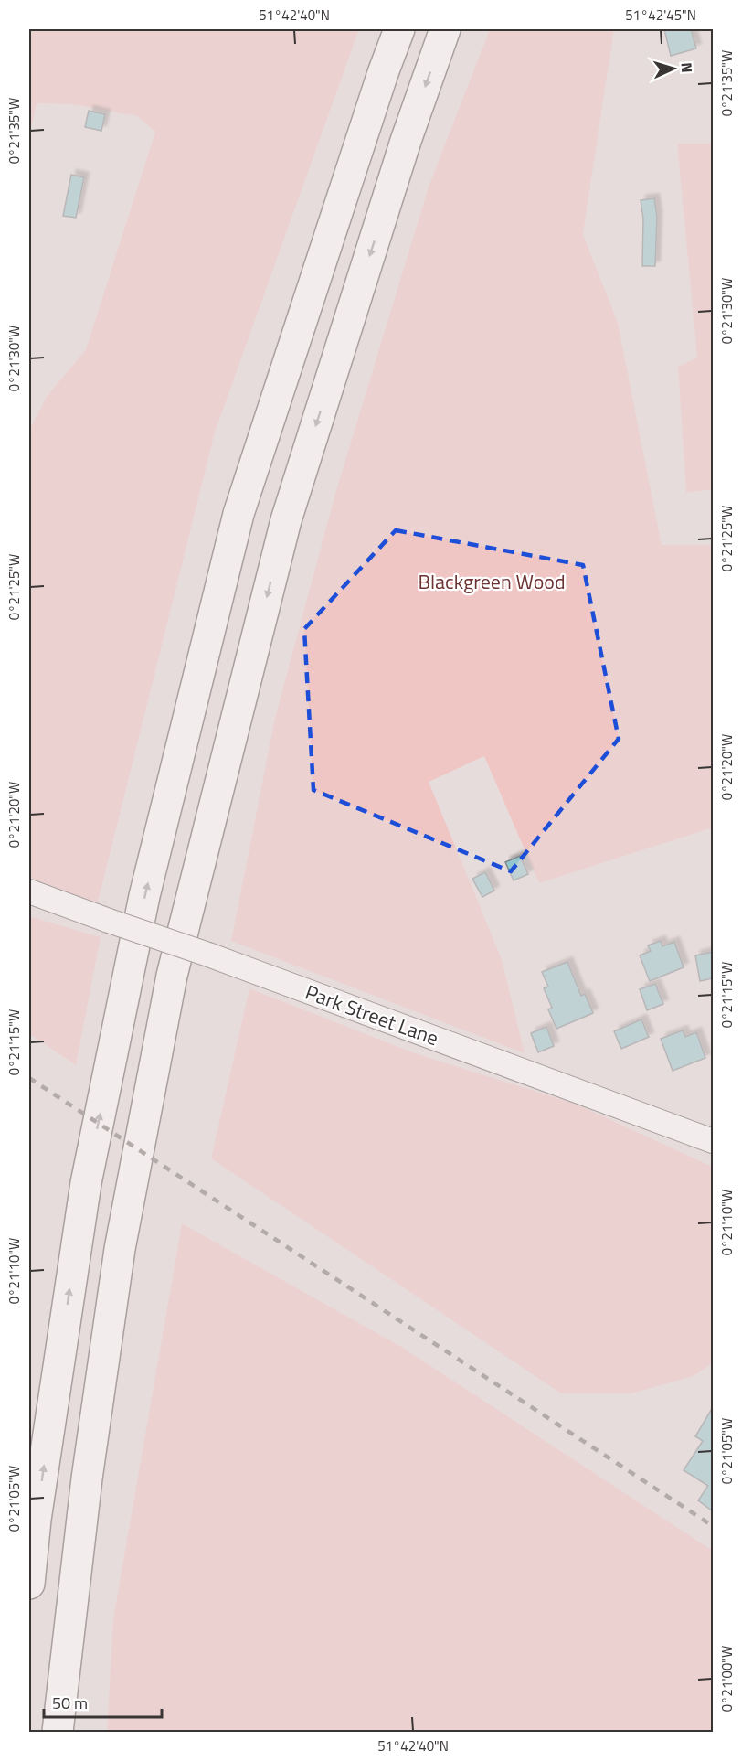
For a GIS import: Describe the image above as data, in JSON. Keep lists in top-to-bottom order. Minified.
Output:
{"streets":{"street":["Park Street Lane"]},"parks":["Blackgreen Wood"],"scale_bar":"50 m","north":"right","coordinates":["51°42'40\"N","51°42'45\"N","0°21'35\"W","0°21'30\"W","0°21'25\"W","0°21'20\"W","0°21'15\"W","0°21'10\"W","0°21'05\"W","0°21'00\"W"]}
